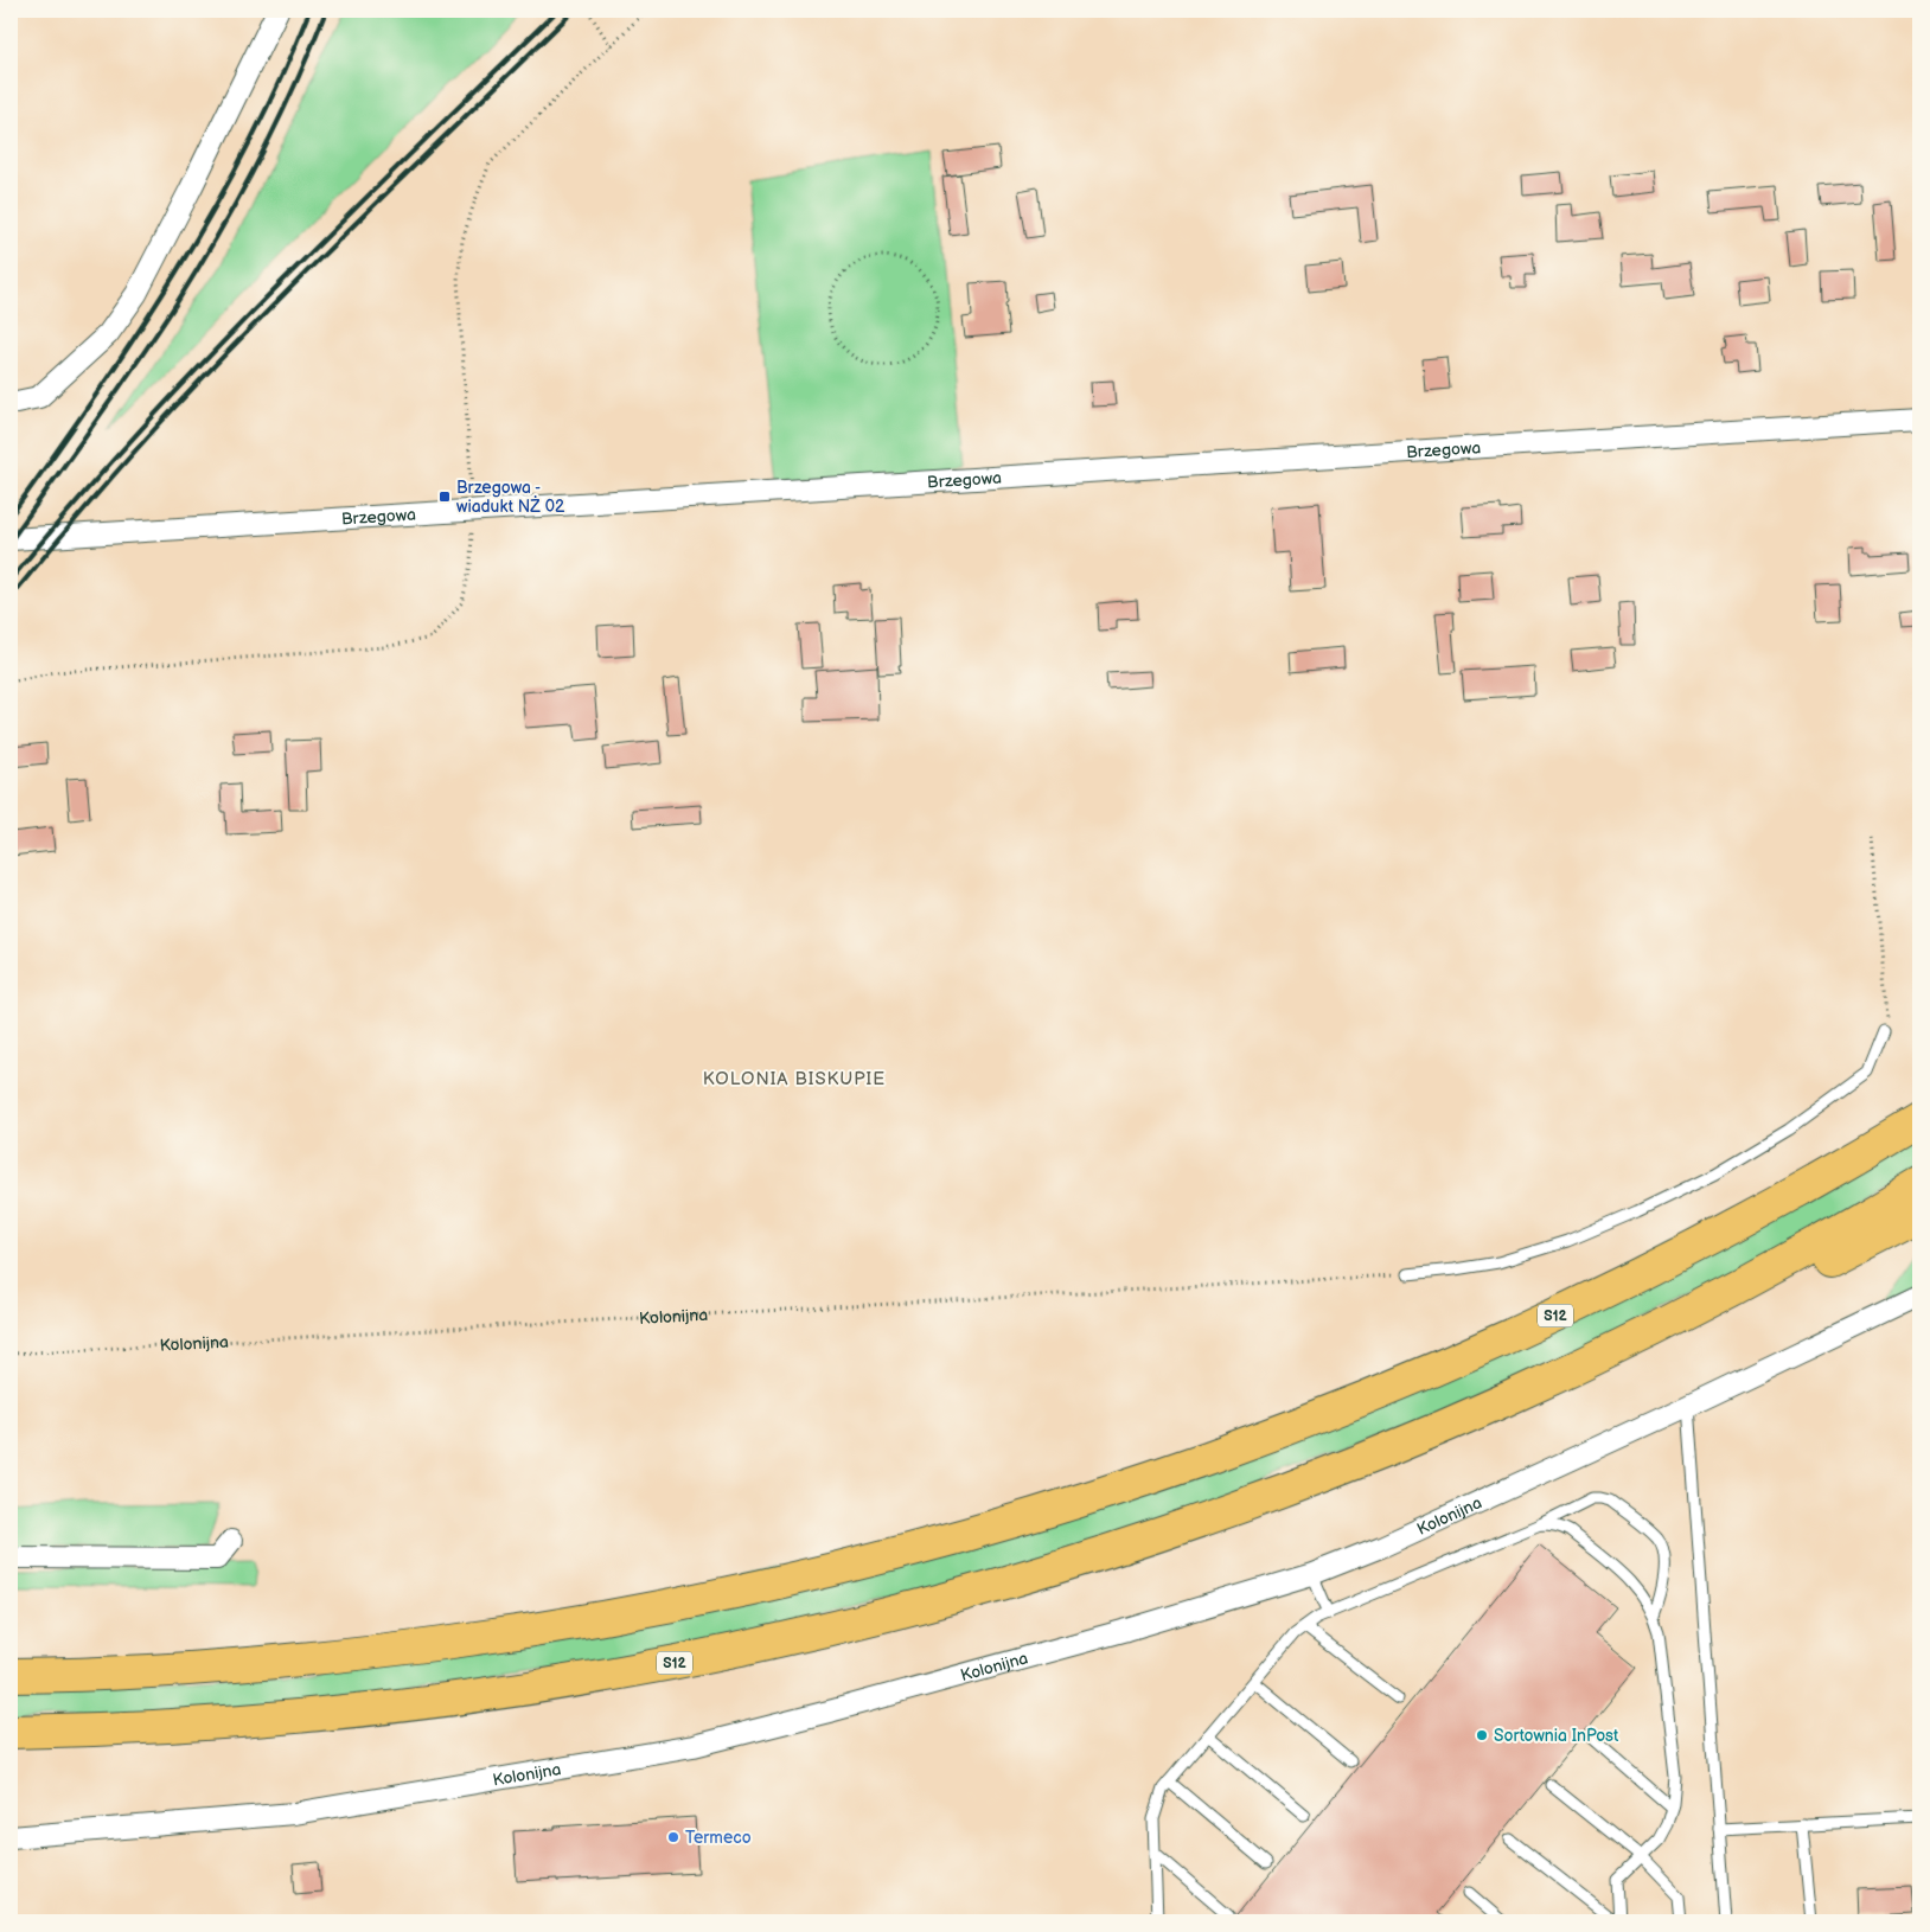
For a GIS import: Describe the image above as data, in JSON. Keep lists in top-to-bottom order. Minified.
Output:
{"streets":{"highway":["S12"],"street":["Brzegowa","Kolonijna"]},"districts":["KOLONIA BISKUPIE"],"places":{"transit":["Brzegowa - wiadukt NŻ 02"],"other":["Sortownia InPost","Termeco"]}}
